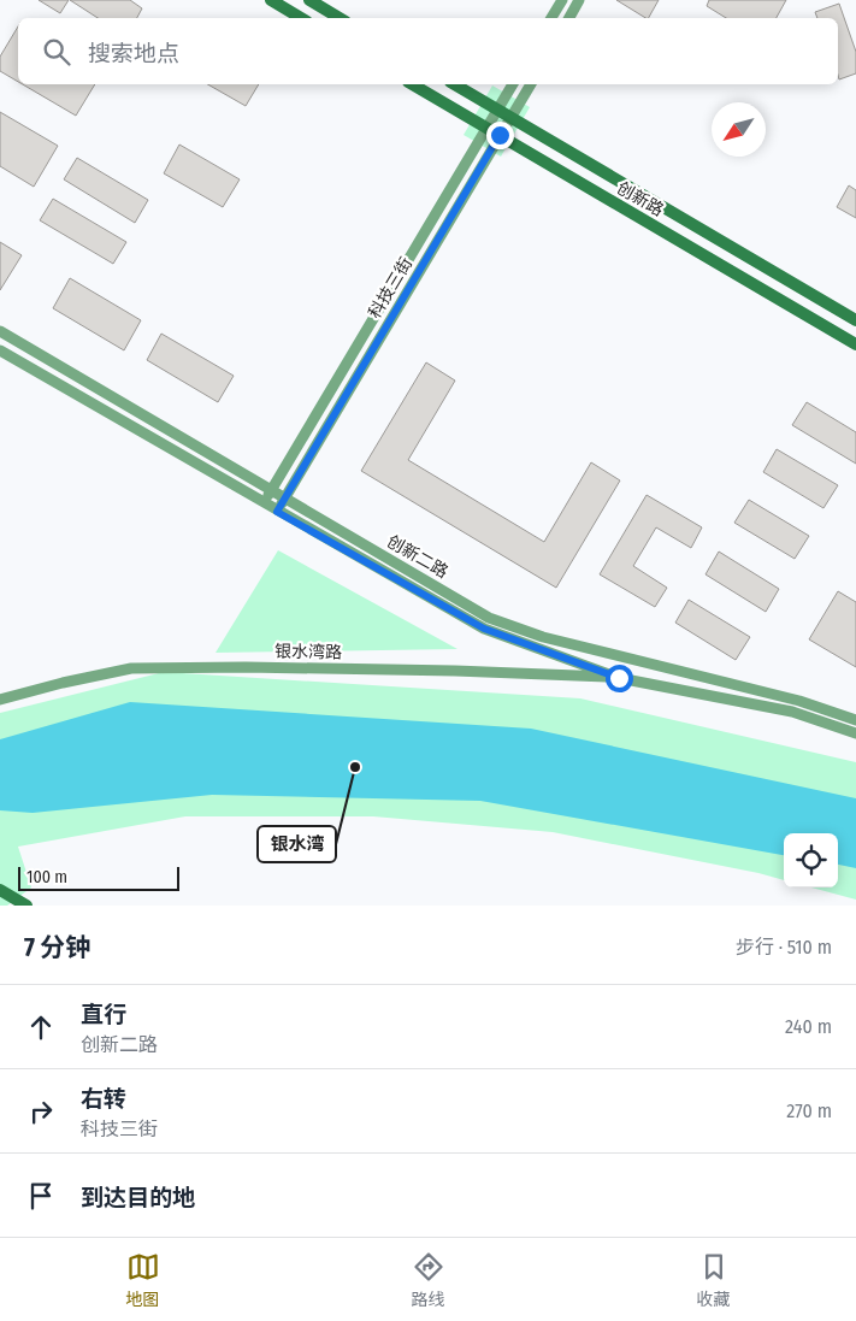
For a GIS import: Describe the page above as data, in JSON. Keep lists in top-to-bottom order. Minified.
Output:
{"streets":{"main road":["创新路"],"street":["科技三街","创新二路","银水湾路"]},"crossings":[["创新路","科技三街"],["科技三街","创新二路"],["创新二路","银水湾路"]],"places":["银水湾"],"scale_bar":"100 m","north":"bottom left","page":{"search":"搜索地点","scale":"100 m","heading":["7 分钟","步行 · 510 m"],"list":[["直行","创新二路","240 m"],["右转","科技三街","270 m"],"到达目的地"],"nav":["地图","路线","收藏"]}}
